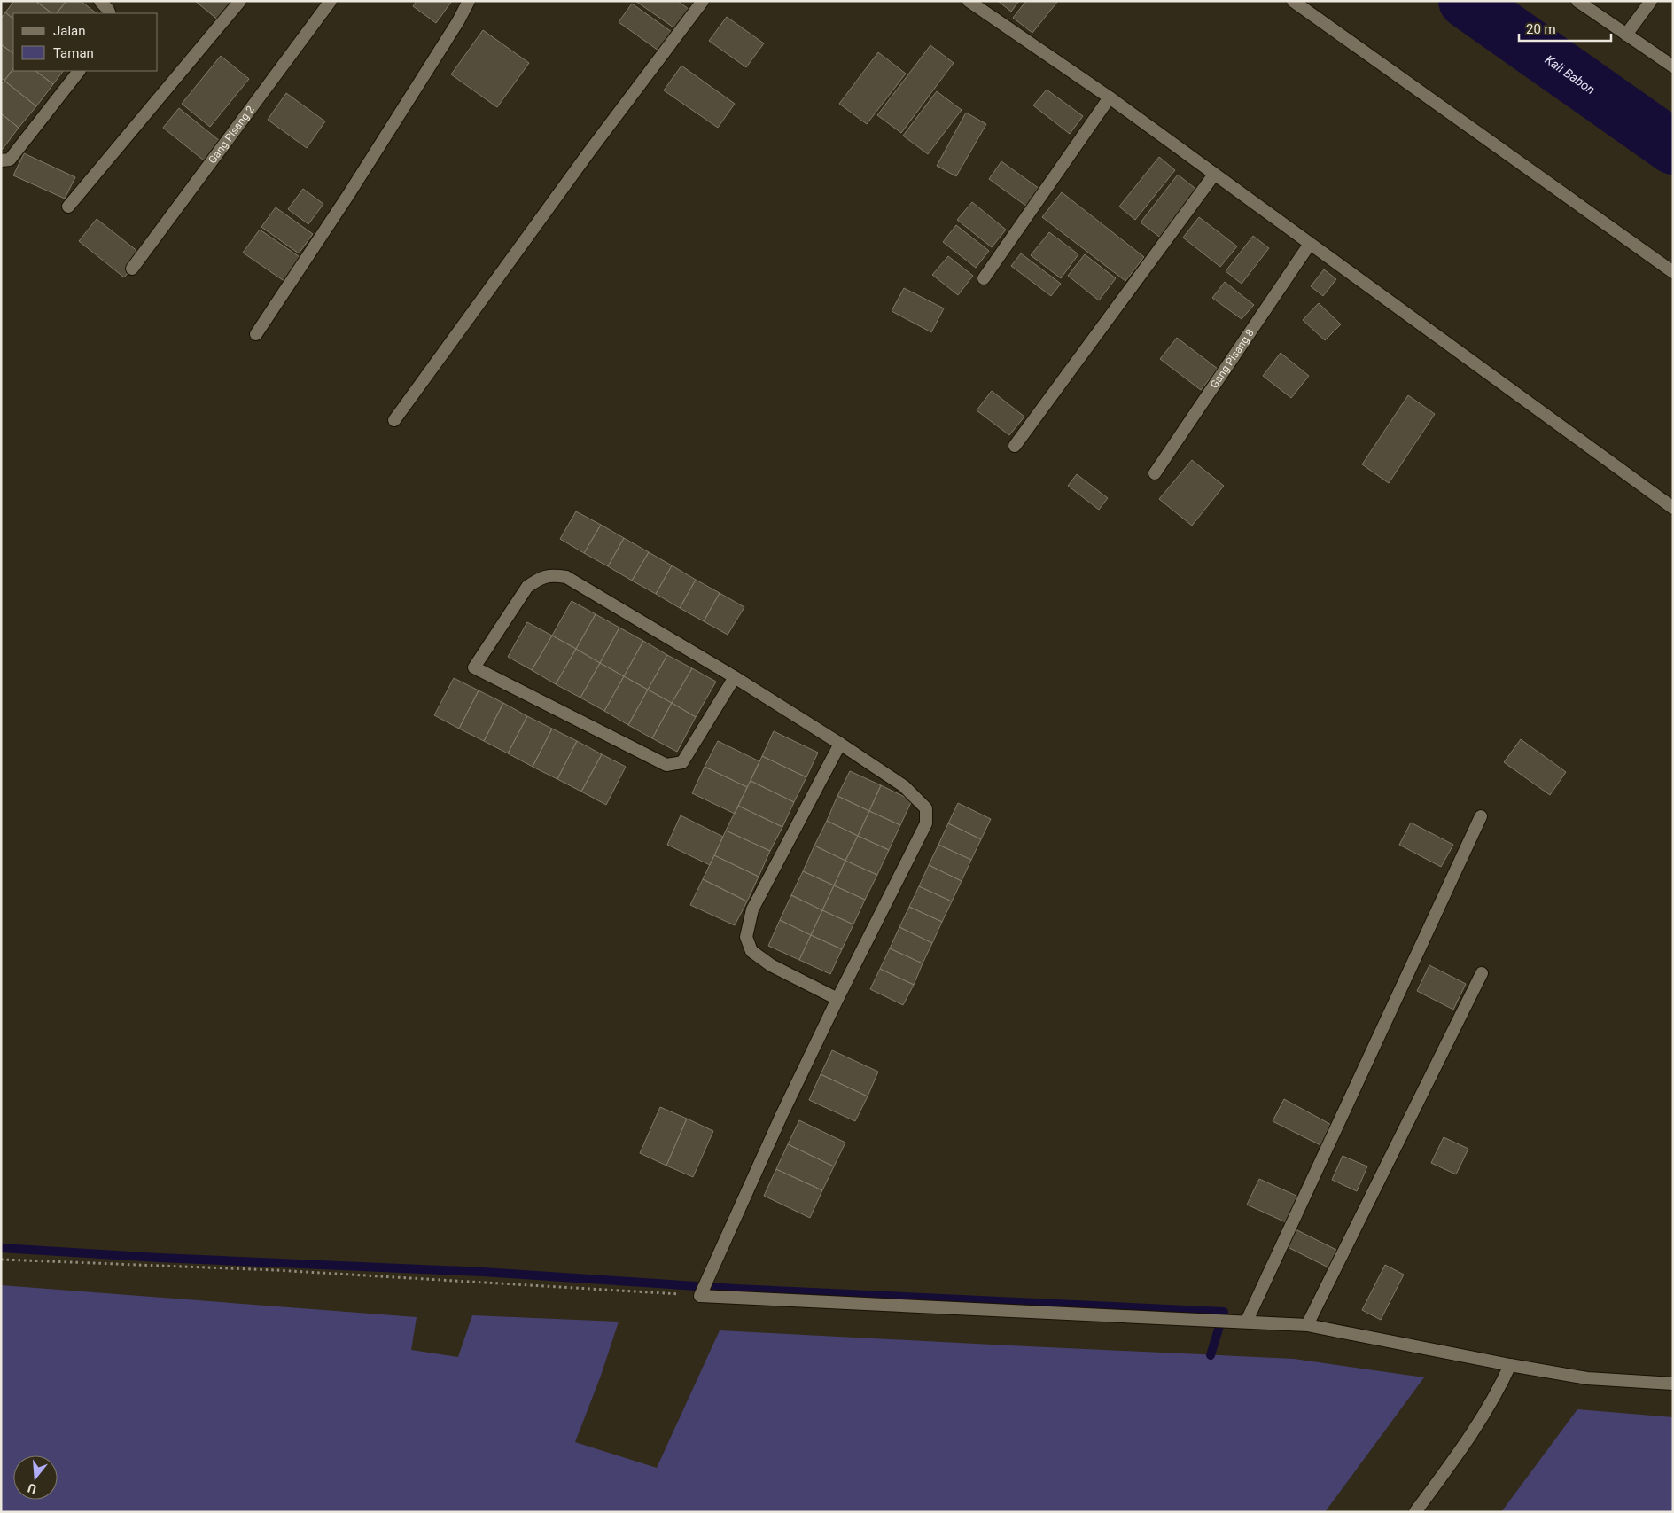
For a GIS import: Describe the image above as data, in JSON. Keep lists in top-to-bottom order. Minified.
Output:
{"streets":{"street":["Gang Pisang 2","Gang Pisang 8"]},"water":["Kali Babon"],"legend":["Jalan","Taman"],"scale_bar":"20 m","north":"bottom"}
